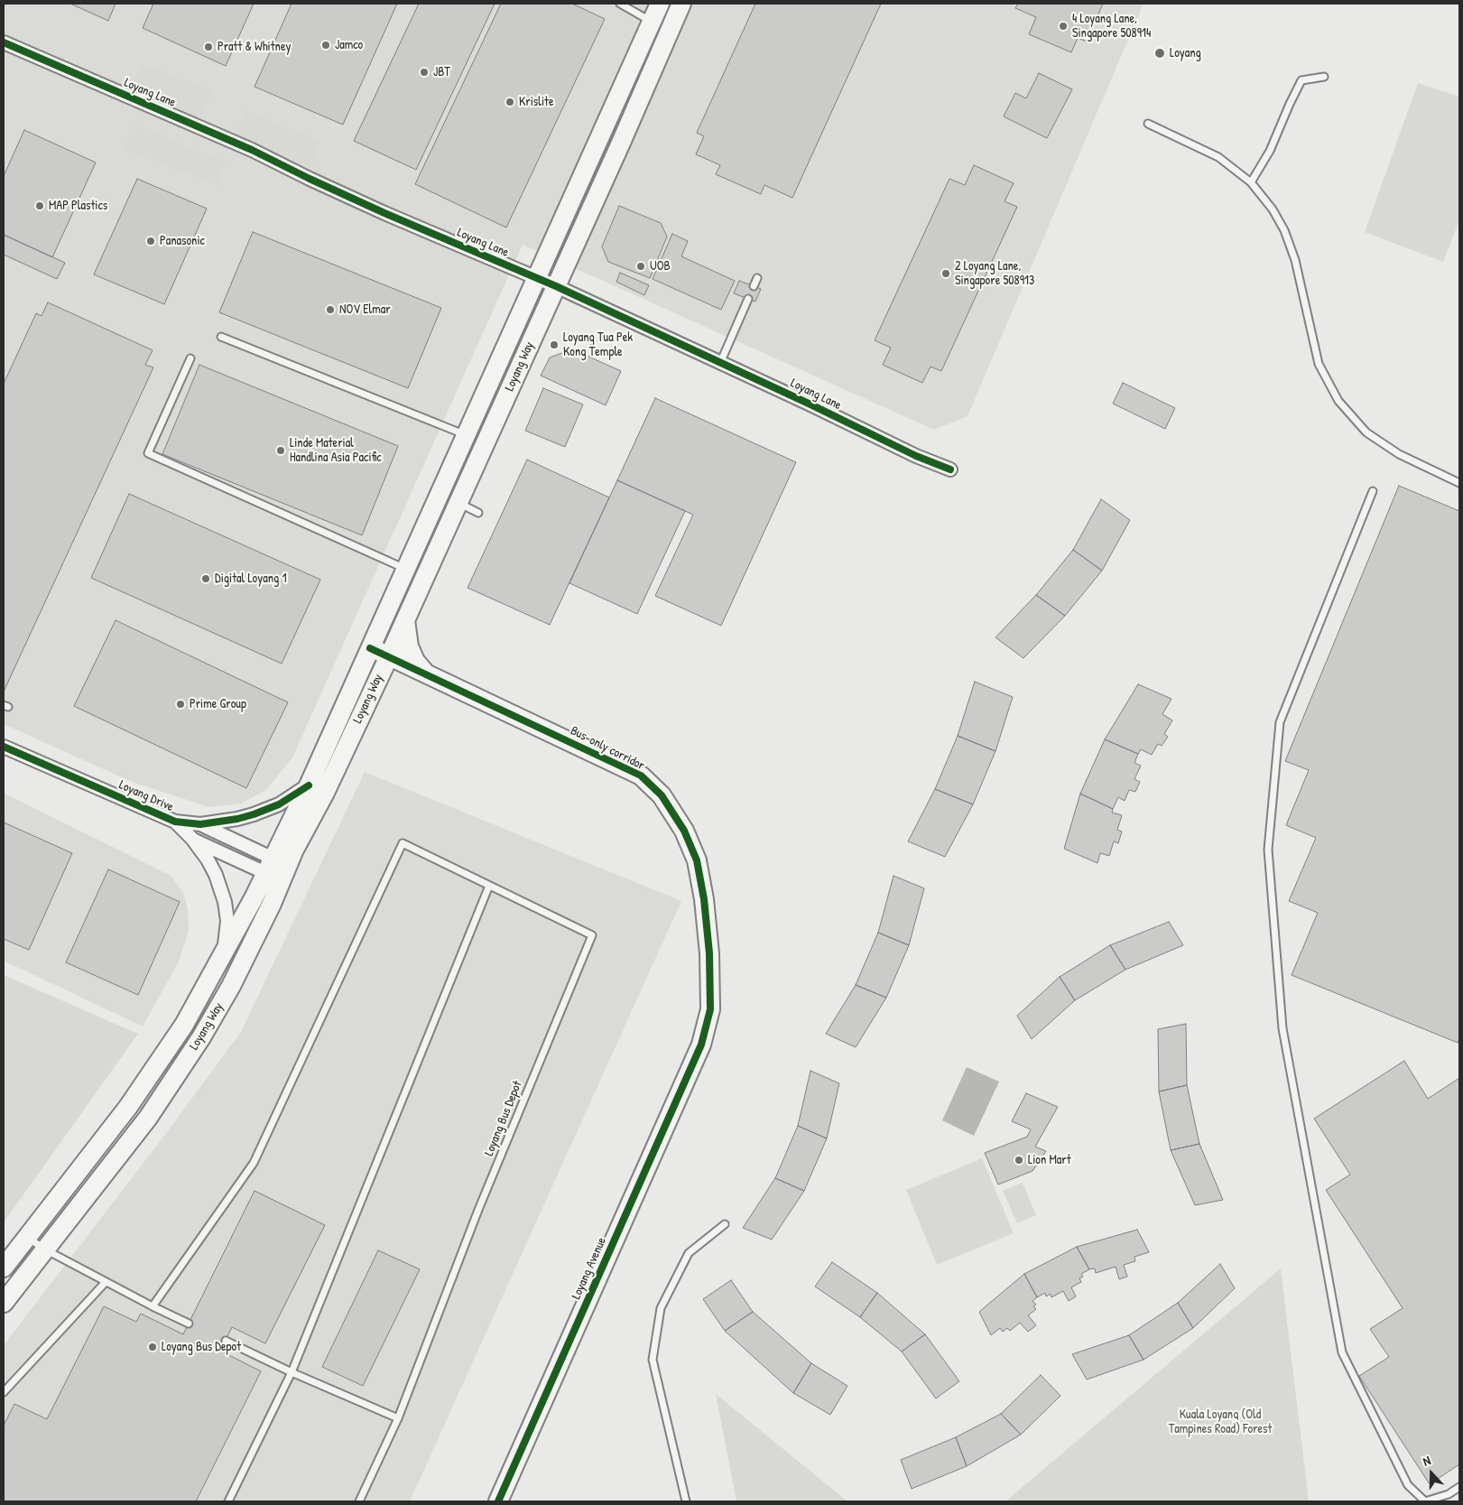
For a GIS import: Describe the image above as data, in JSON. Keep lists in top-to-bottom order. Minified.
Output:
{"streets":{"main road":["Loyang Way","Bus-only corridor","Loyang Avenue"],"street":["Loyang Lane","Loyang Drive"],"lane":["Loyang Bus Depot"]},"crossings":[["Loyang Lane","Loyang Way"],["Loyang Way","Bus-only corridor"],["Loyang Way","Loyang Drive"],["Bus-only corridor","Loyang Avenue"]],"parks":["Kuala Loyang (Old Tampines Road) Forest"],"places":["4 Loyang Lane, Singapore 508914","Jamco","Pratt & Whitney","Loyang","JBT","Krislite","MAP Plastics","Panasonic","UOB","2 Loyang Lane, Singapore 508913","NOV Elmar","Loyang Tua Pek Kong Temple","Linde Material Handlina Asia Pacific","Digital Loyang 1","Prime Group","Lion Mart","Loyang Bus Depot"],"north":"top"}
